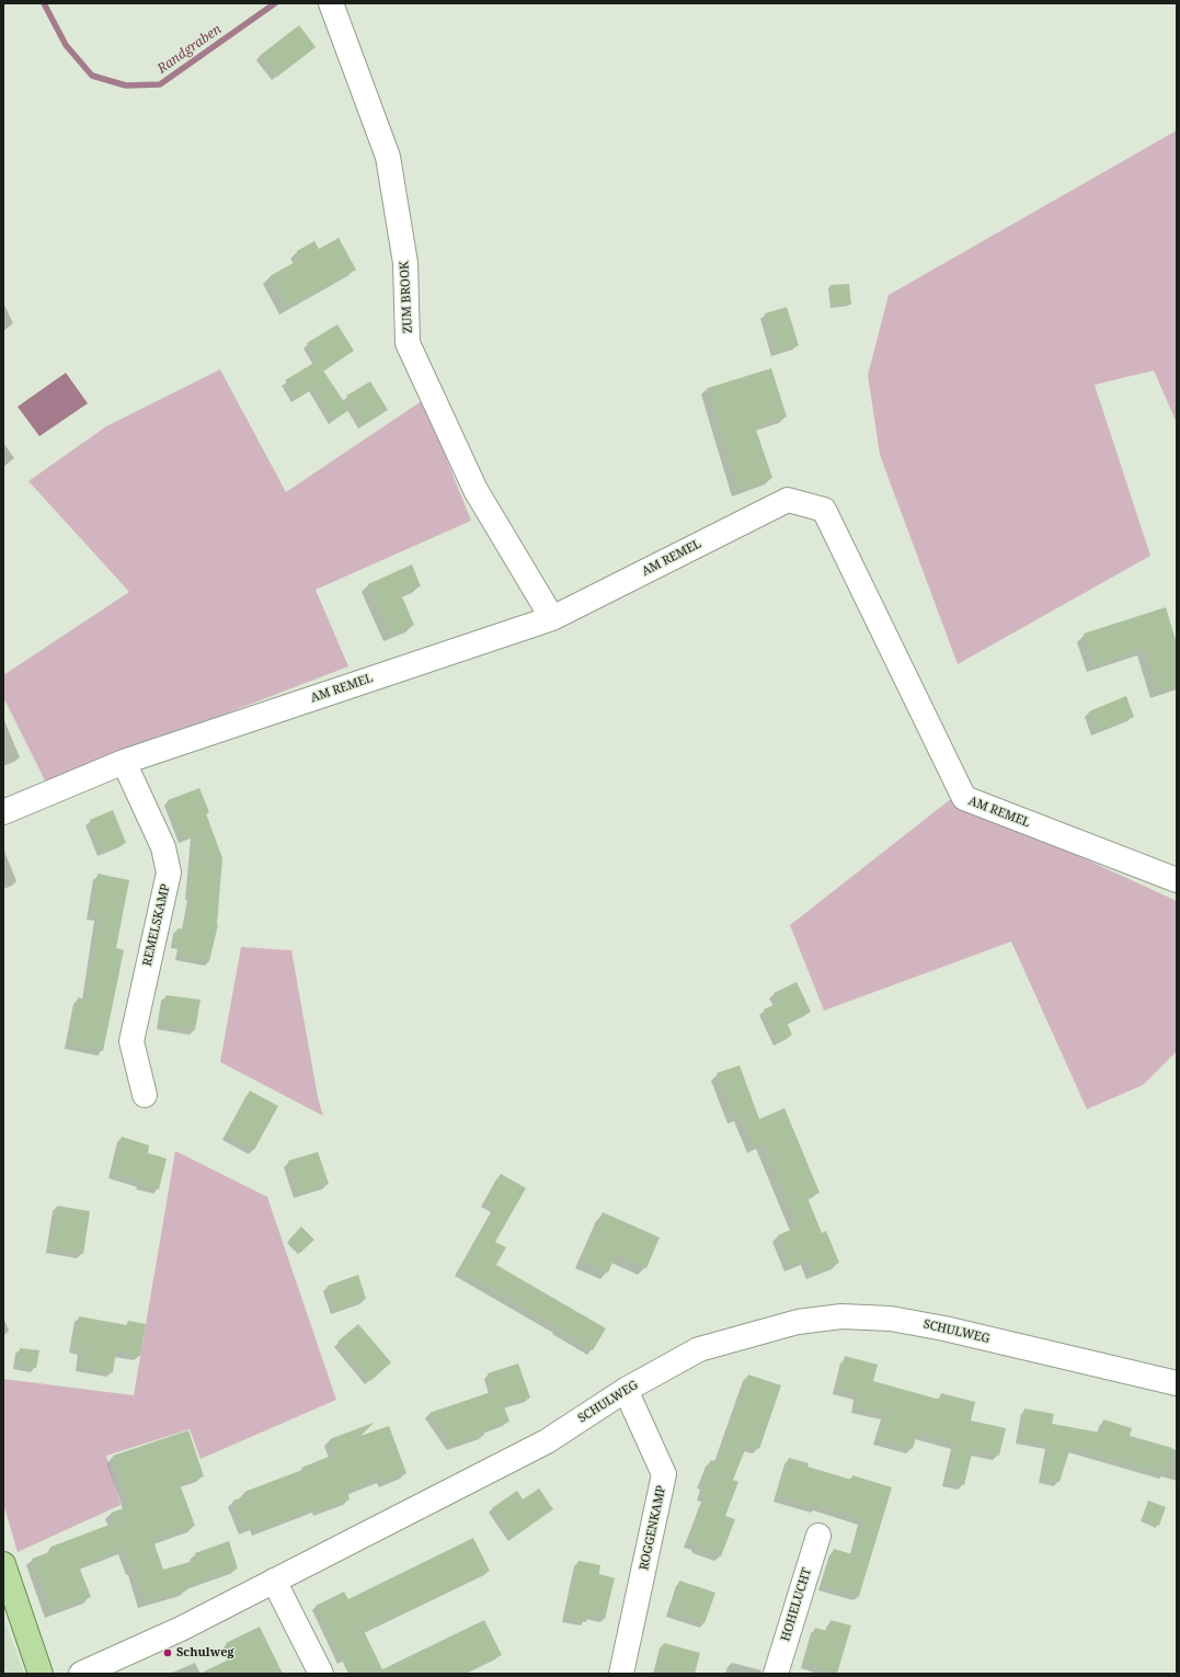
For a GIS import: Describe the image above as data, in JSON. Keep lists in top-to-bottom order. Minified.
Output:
{"streets":{"street":["ZUM BROOK","AM REMEL","REMELSKAMP","SCHULWEG","ROGGENKAMP","HOHELUCHT"]},"crossings":[["ZUM BROOK","AM REMEL"],["AM REMEL","REMELSKAMP"],["SCHULWEG","ROGGENKAMP"]],"water":["Randgraben"],"places":["Schulweg"]}
